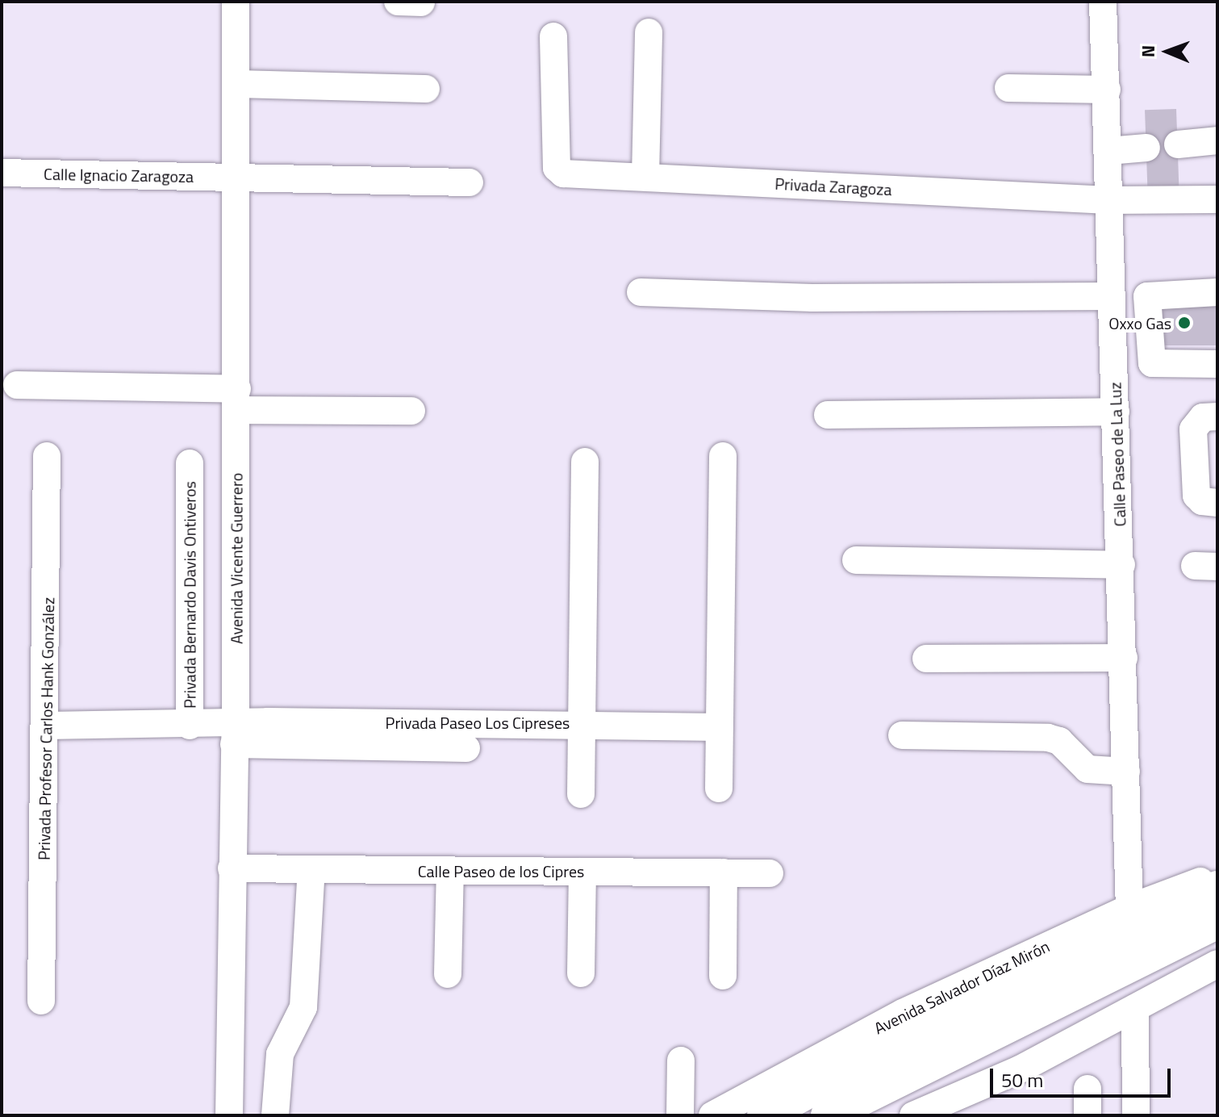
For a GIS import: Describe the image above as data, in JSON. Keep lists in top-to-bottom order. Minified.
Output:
{"streets":{"main road":["Avenida Salvador Díaz Mirón"],"street":["Calle Ignacio Zaragoza","Privada Zaragoza","Calle Paseo de La Luz","Avenida Vicente Guerrero","Privada Bernardo Davis Ontiveros","Privada Paseo Los Cipreses","Privada Profesor Carlos Hank González","Calle Paseo de los Cipres"]},"crossings":[["Calle Ignacio Zaragoza","Avenida Vicente Guerrero"],["Privada Zaragoza","Calle Paseo de La Luz"],["Calle Paseo de La Luz","Avenida Salvador Díaz Mirón"],["Avenida Vicente Guerrero","Privada Paseo Los Cipreses"],["Avenida Vicente Guerrero","Calle Paseo de los Cipres"]],"places":["Oxxo Gas"],"scale_bar":"50 m","north":"left"}
